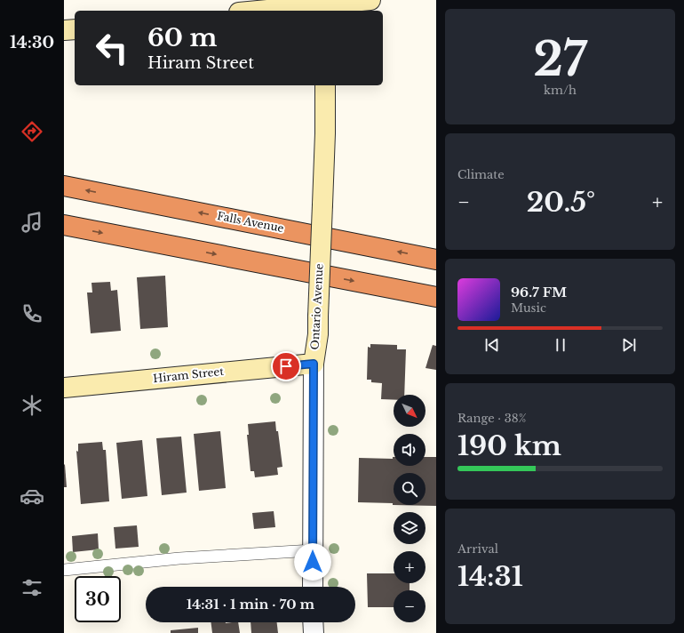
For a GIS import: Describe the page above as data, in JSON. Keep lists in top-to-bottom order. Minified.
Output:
{"streets":{"highway":["Falls Avenue"],"street":["Ontario Avenue","Hiram Street"]},"crossings":[["Ontario Avenue","Hiram Street"]],"north":"bottom right","page":{"tabs":"14:30","tile":[["27","km/h"],"Climate",["Range · 38%","190 km"],["Arrival","14:31"]],"turn":["60 m","Hiram Street"],"heat":["−","20.5°","+"],"song":["96.7 FM","Music"],"map_buttons":["+","−"],"limit":"30","trip":"14:31 · 1 min · 70 m"}}
